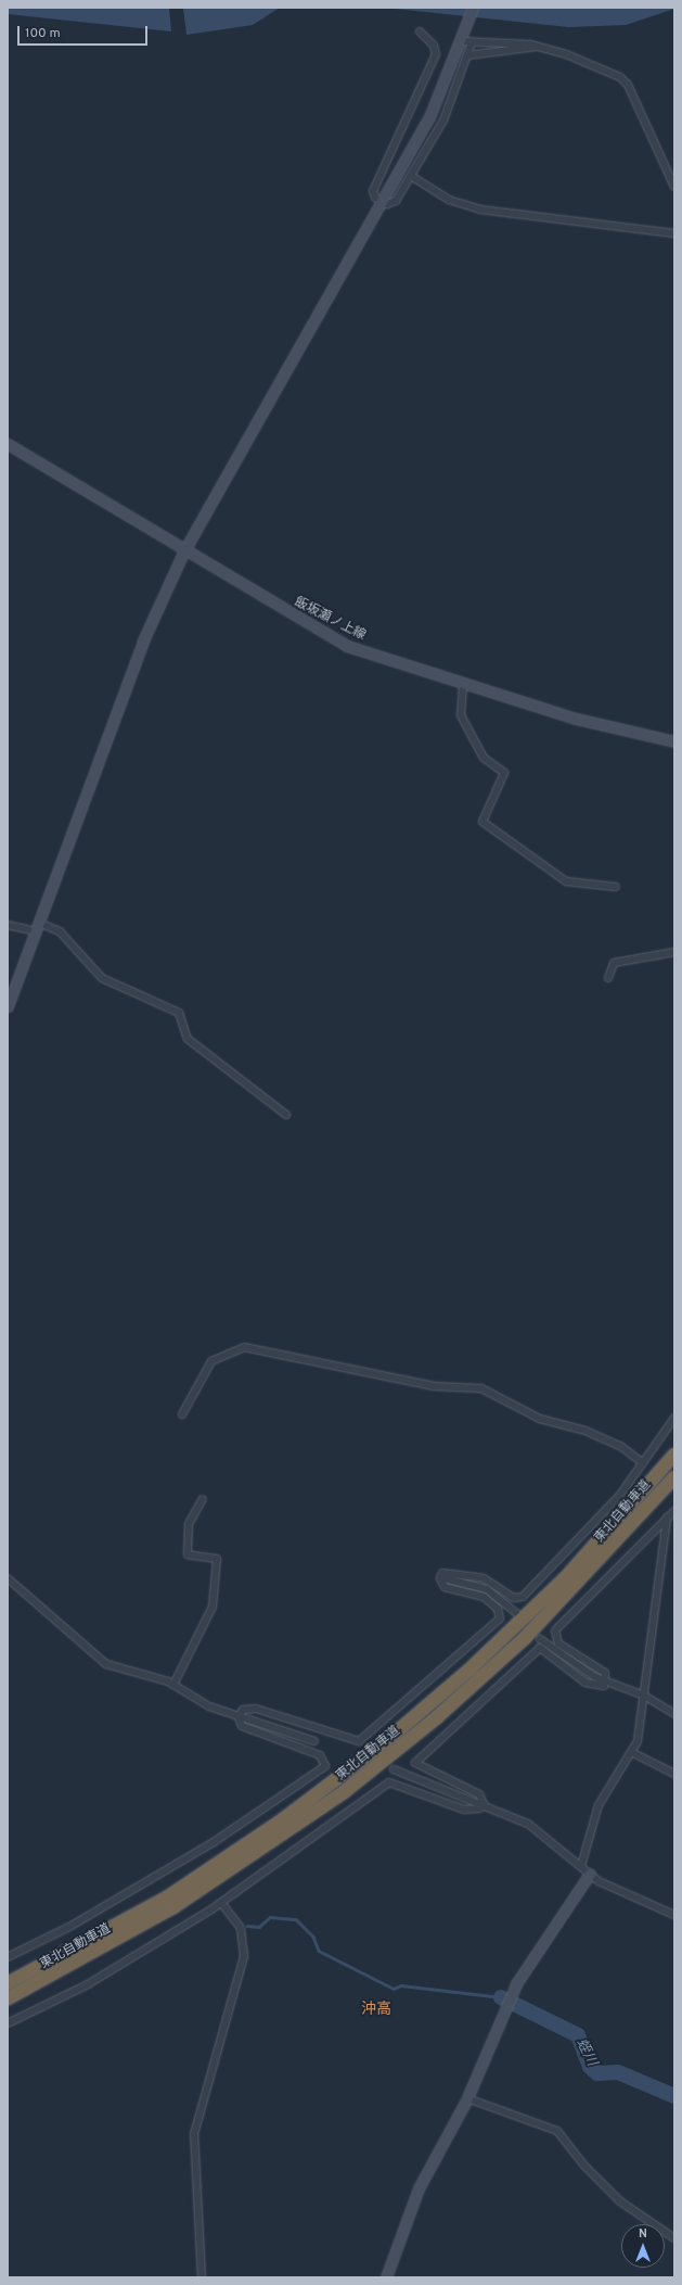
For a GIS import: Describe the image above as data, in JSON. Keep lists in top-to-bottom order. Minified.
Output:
{"streets":{"highway":["東北自動車道"],"street":["飯坂瀬ノ上線"]},"districts":["沖高"],"water":["蛭川"],"scale_bar":"100 m","north":"top"}
